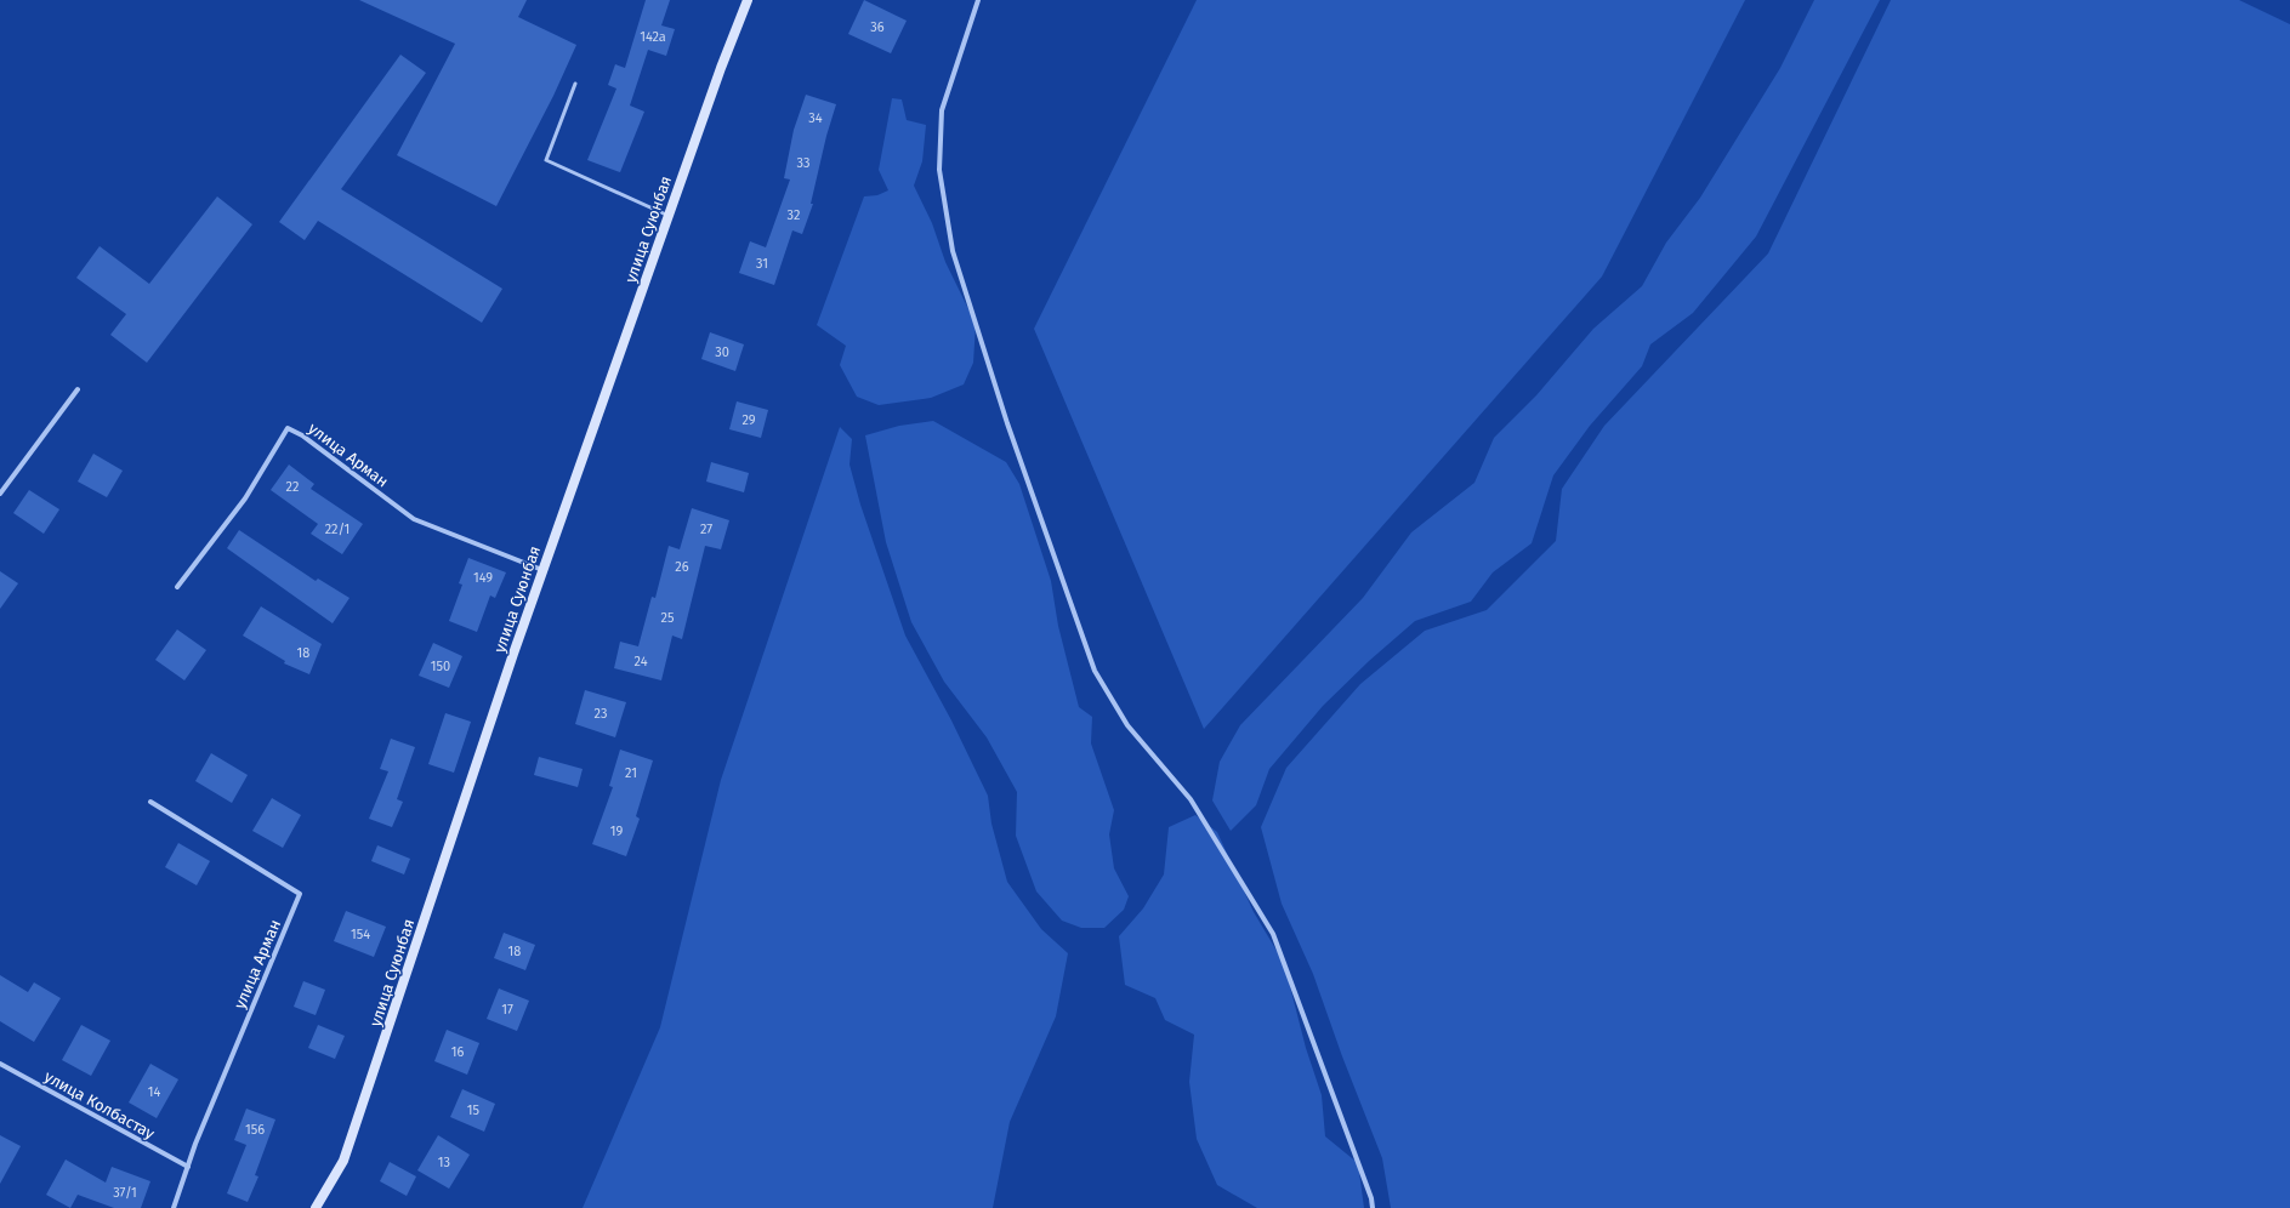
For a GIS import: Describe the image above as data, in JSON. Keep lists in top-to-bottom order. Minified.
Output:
{"streets":{"main road":["улица Суюнбая"],"street":["улица Арман","улица Колбастау"]},"crossings":[["улица Суюнбая","улица Арман"],["улица Арман","улица Колбастау"]],"house_numbers":["36","142а","34","33","32","31","30","29","22","22/1","27","26","149","25","18","24","150","23","21","19","154","18","17","16","14","15","156","13","37/1"]}
